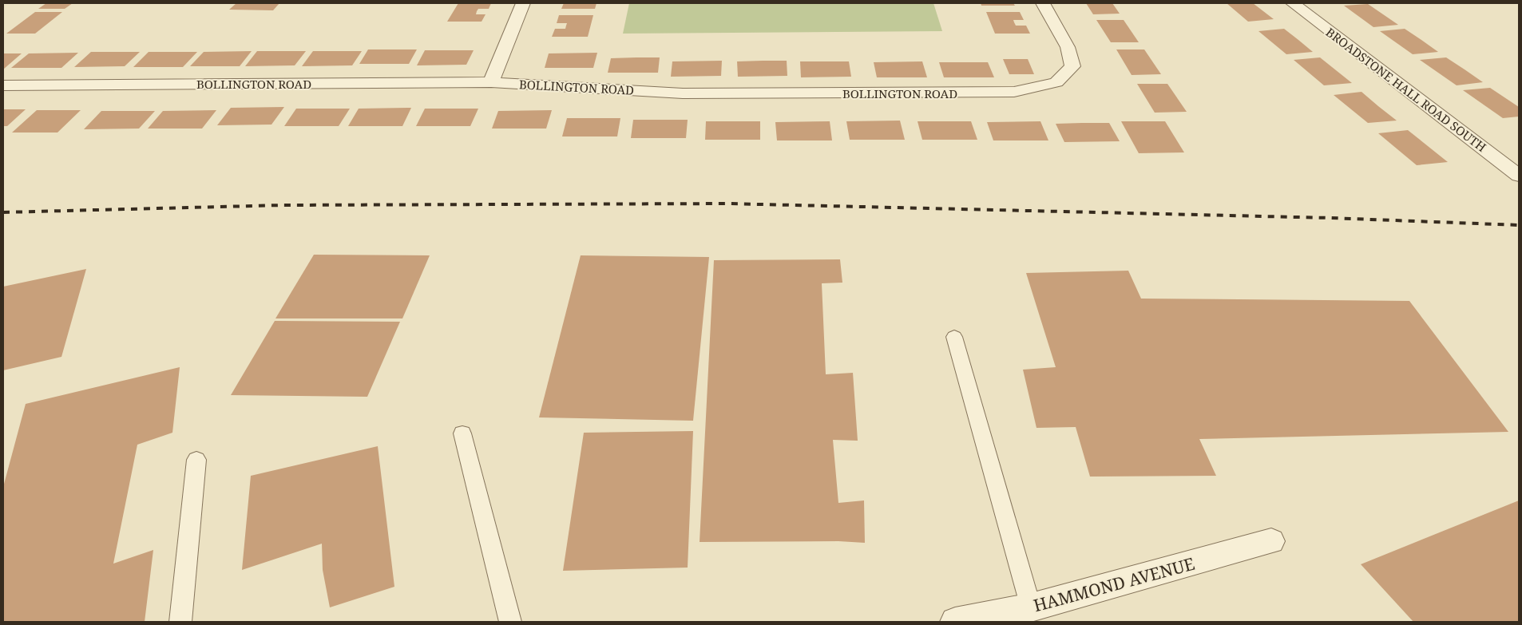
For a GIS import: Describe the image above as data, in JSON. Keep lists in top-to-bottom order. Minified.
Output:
{"streets":{"street":["BOLLINGTON ROAD","BROADSTONE HALL ROAD SOUTH","HAMMOND AVENUE"]}}
